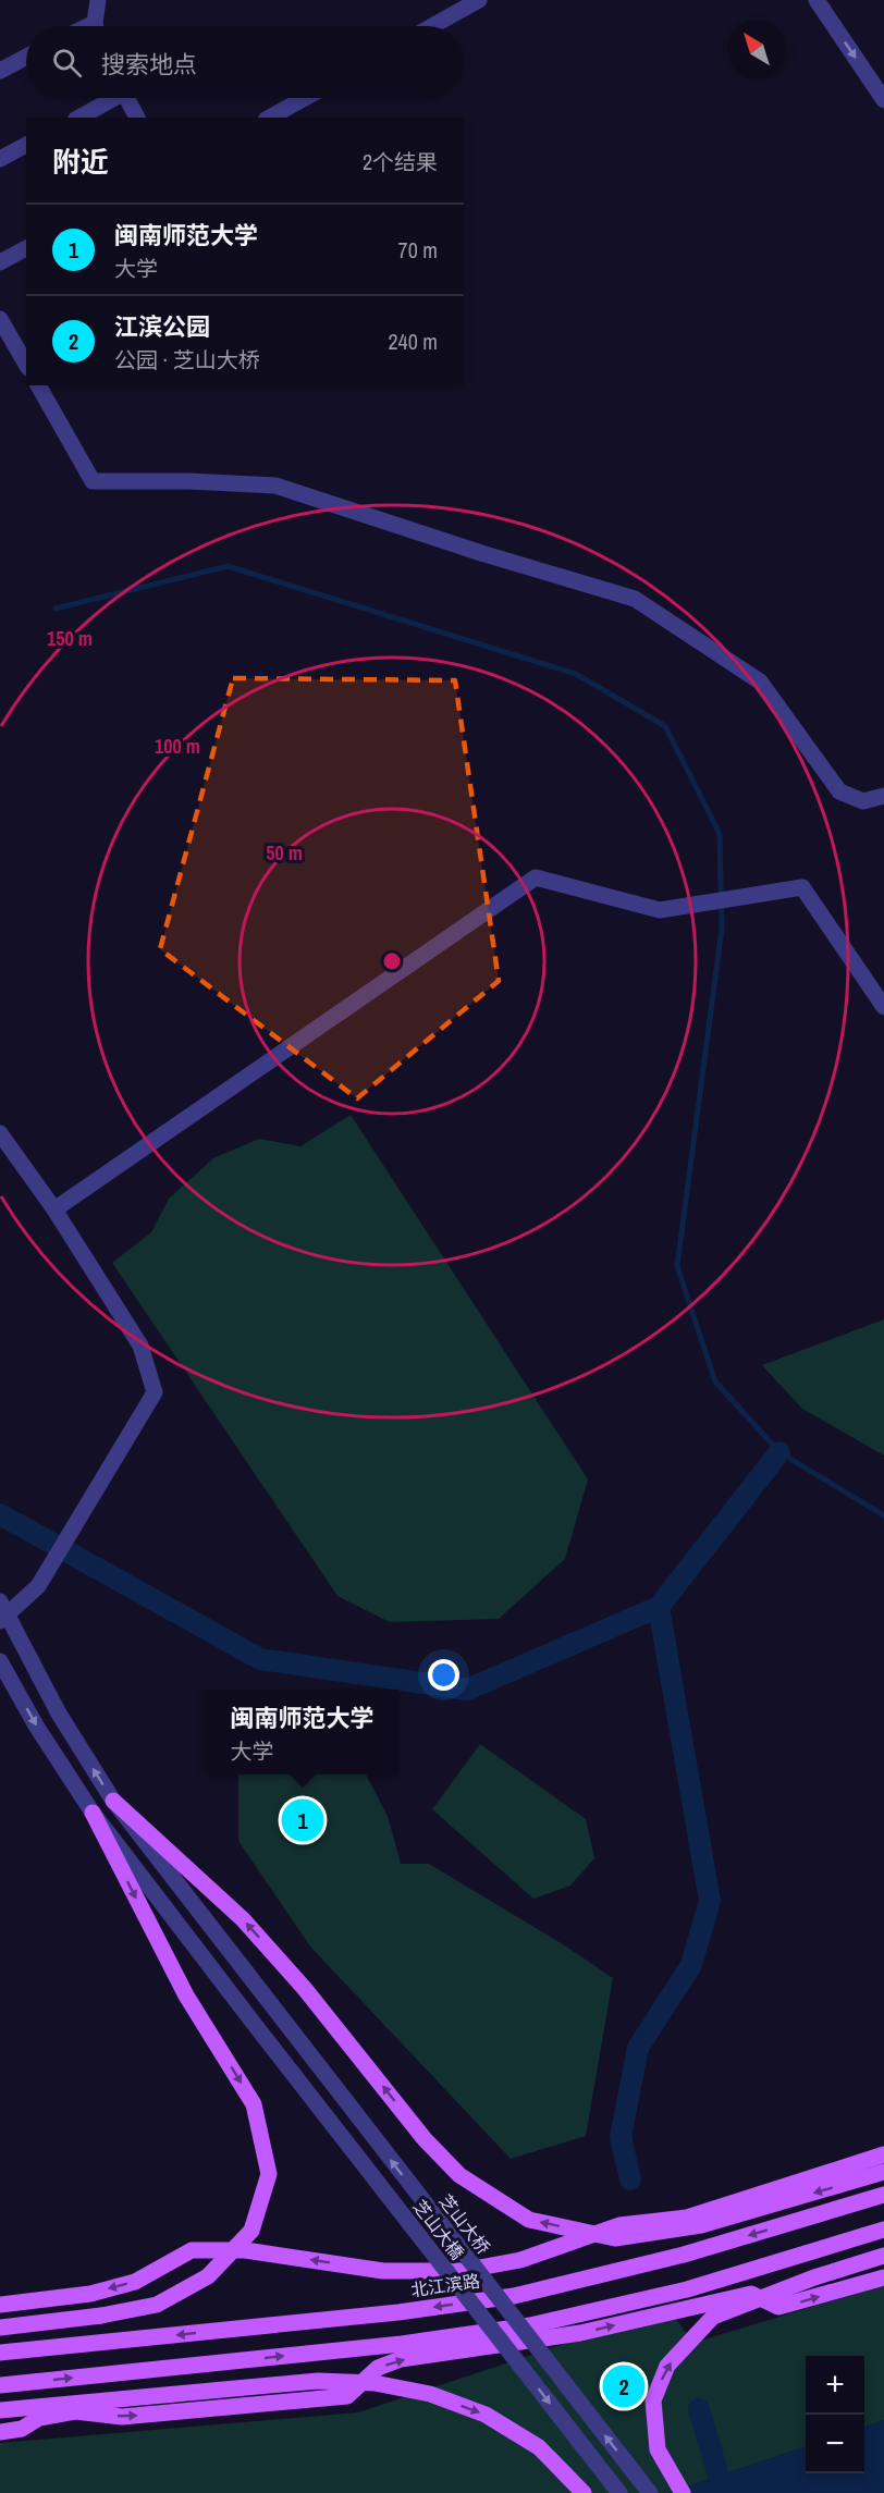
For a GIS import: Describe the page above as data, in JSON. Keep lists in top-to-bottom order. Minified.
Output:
{"streets":{"main road":["北江滨路"],"street":["芝山大桥","芝山大橋"]},"one_way":["芝山大桥","芝山大橋"],"north":"top left","page":{"search":"搜索地点","heading":["附近","2个结果"],"list":[{"mark":"1","name":"闽南师范大学","note":"大学","value":"70 m"},{"mark":"2","name":"江滨公园","note":"公园 · 芝山大桥","value":"240 m"}],"popup":["闽南师范大学","大学"],"pins":["1","2"],"map_buttons":["+","−"]},"rings":["150 m","100 m","50 m"]}
